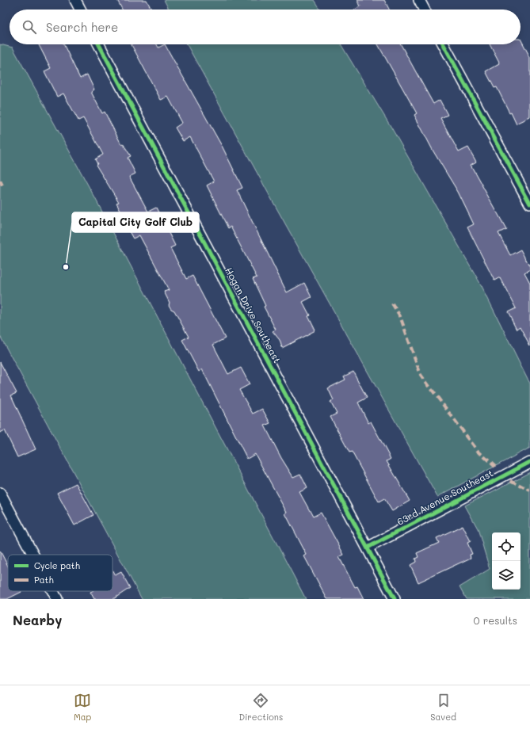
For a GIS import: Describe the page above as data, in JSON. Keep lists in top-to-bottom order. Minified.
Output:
{"streets":{"street":["Hogan Drive Southeast","63rd Avenue Southeast"]},"crossings":[["Hogan Drive Southeast","63rd Avenue Southeast"]],"places":["Capital City Golf Club"],"legend":["Cycle path","Path"],"page":{"search":"Search here","heading":["Nearby","0 results"],"nav":["Map","Directions","Saved"]}}
